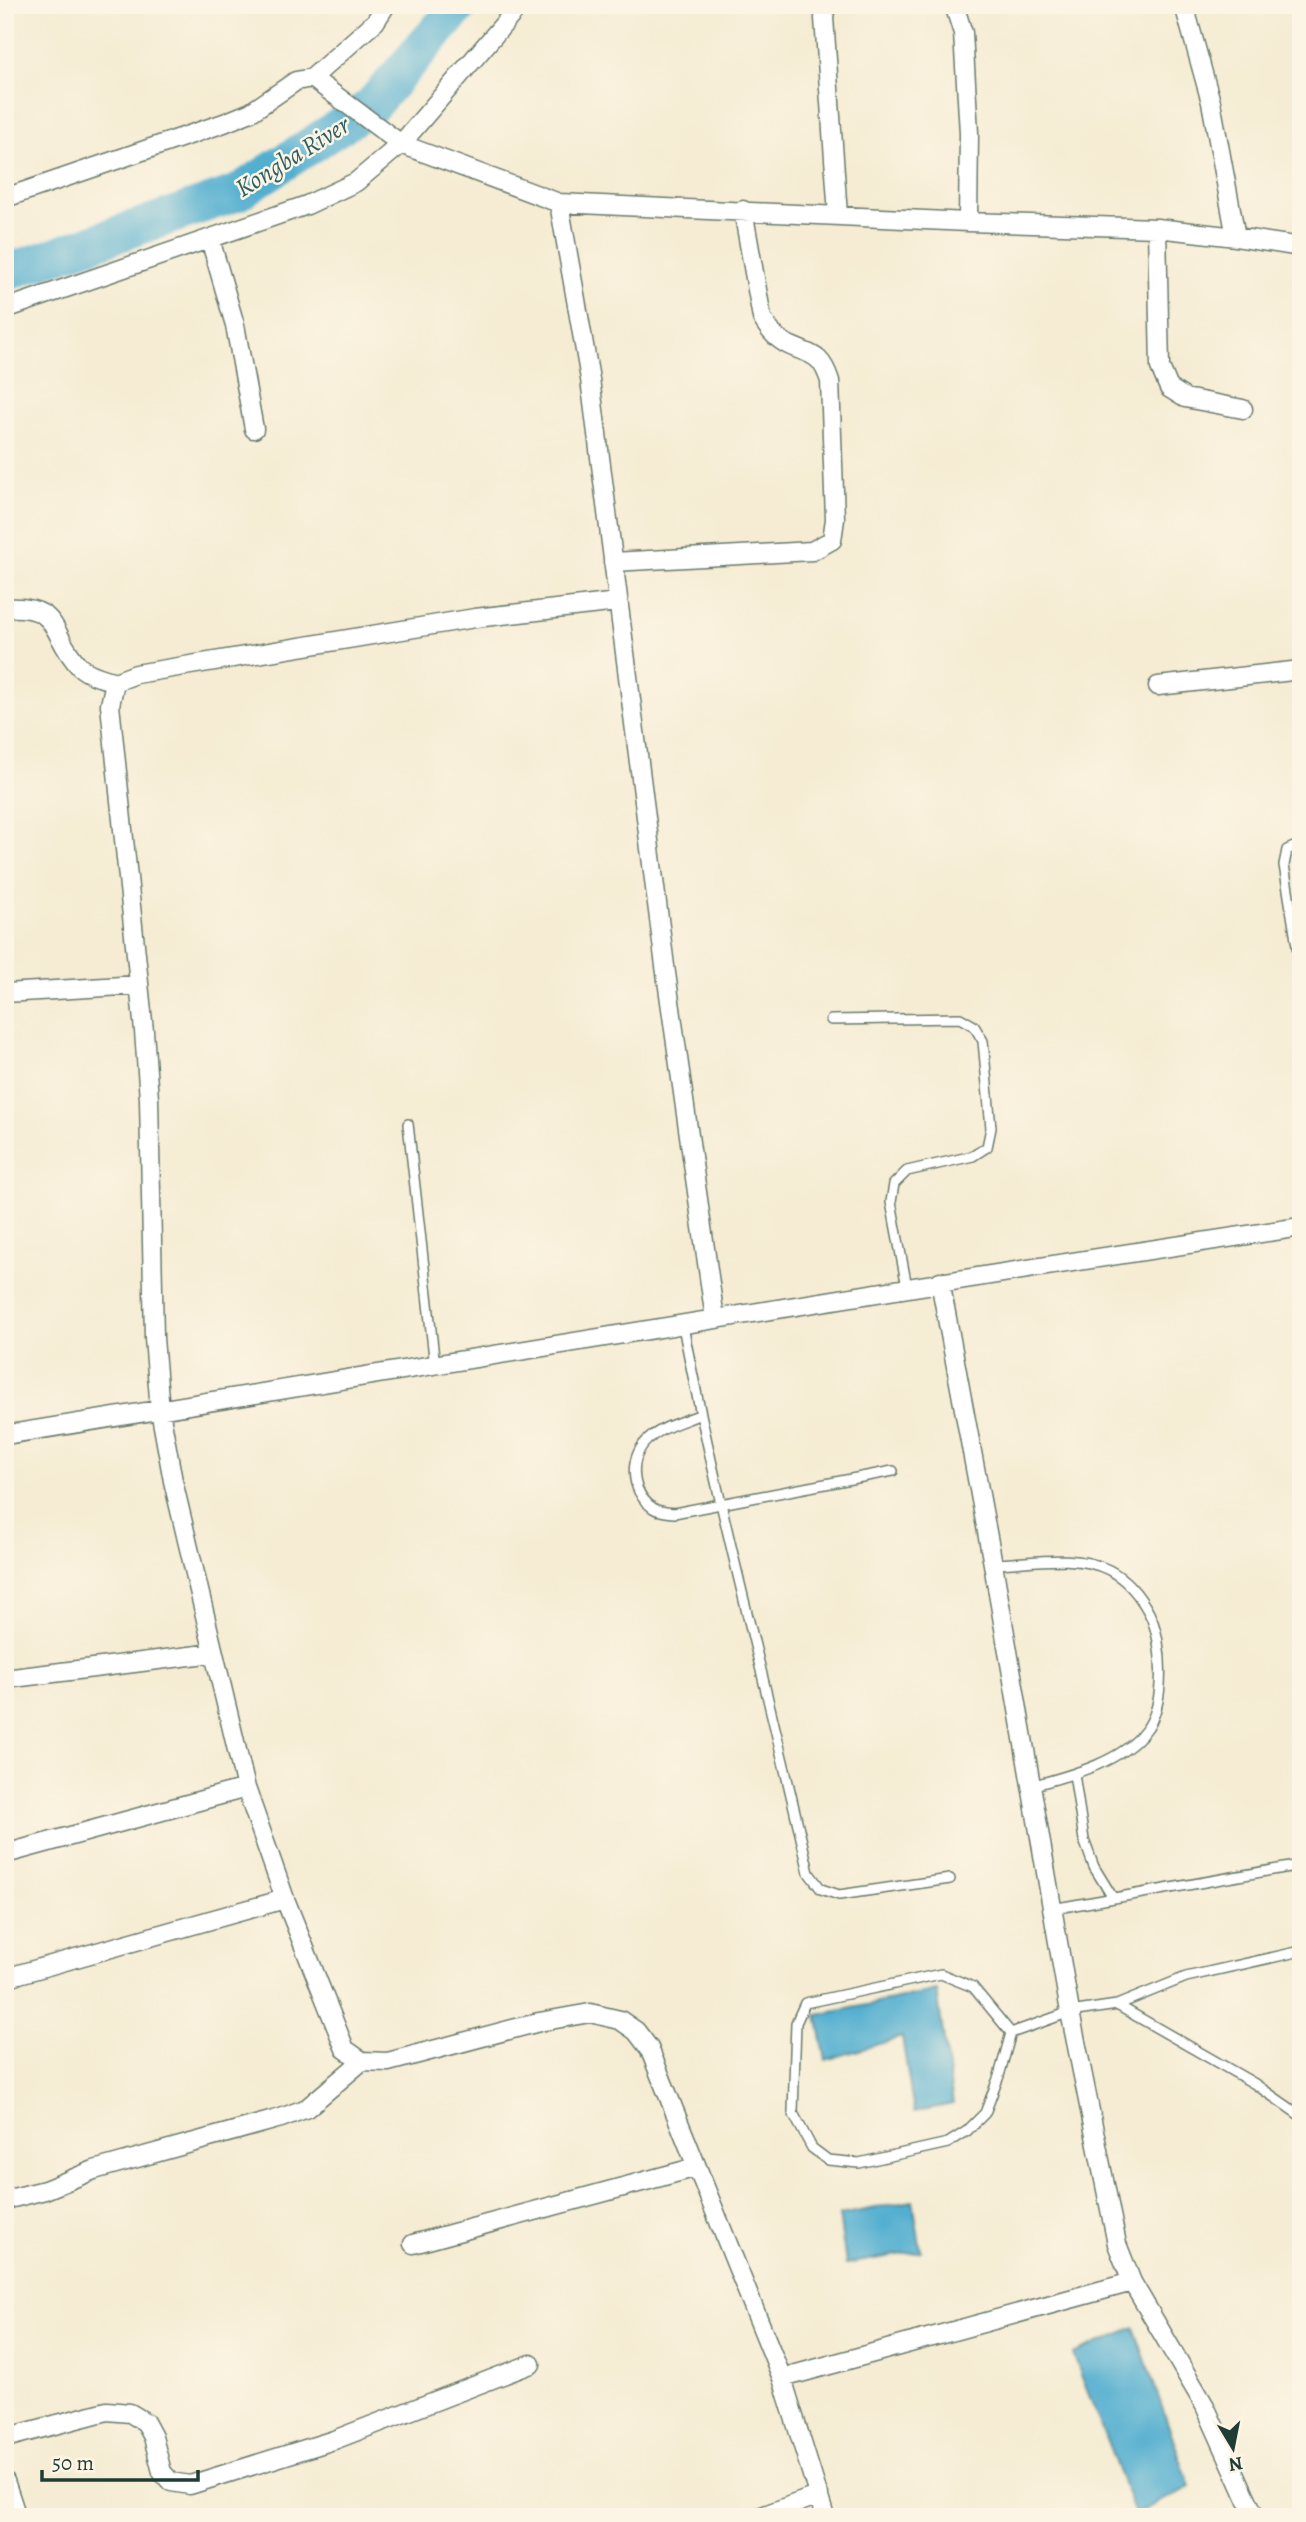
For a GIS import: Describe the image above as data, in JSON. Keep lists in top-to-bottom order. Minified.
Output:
{"water":["Kongba River"],"scale_bar":"50 m","north":"bottom"}
